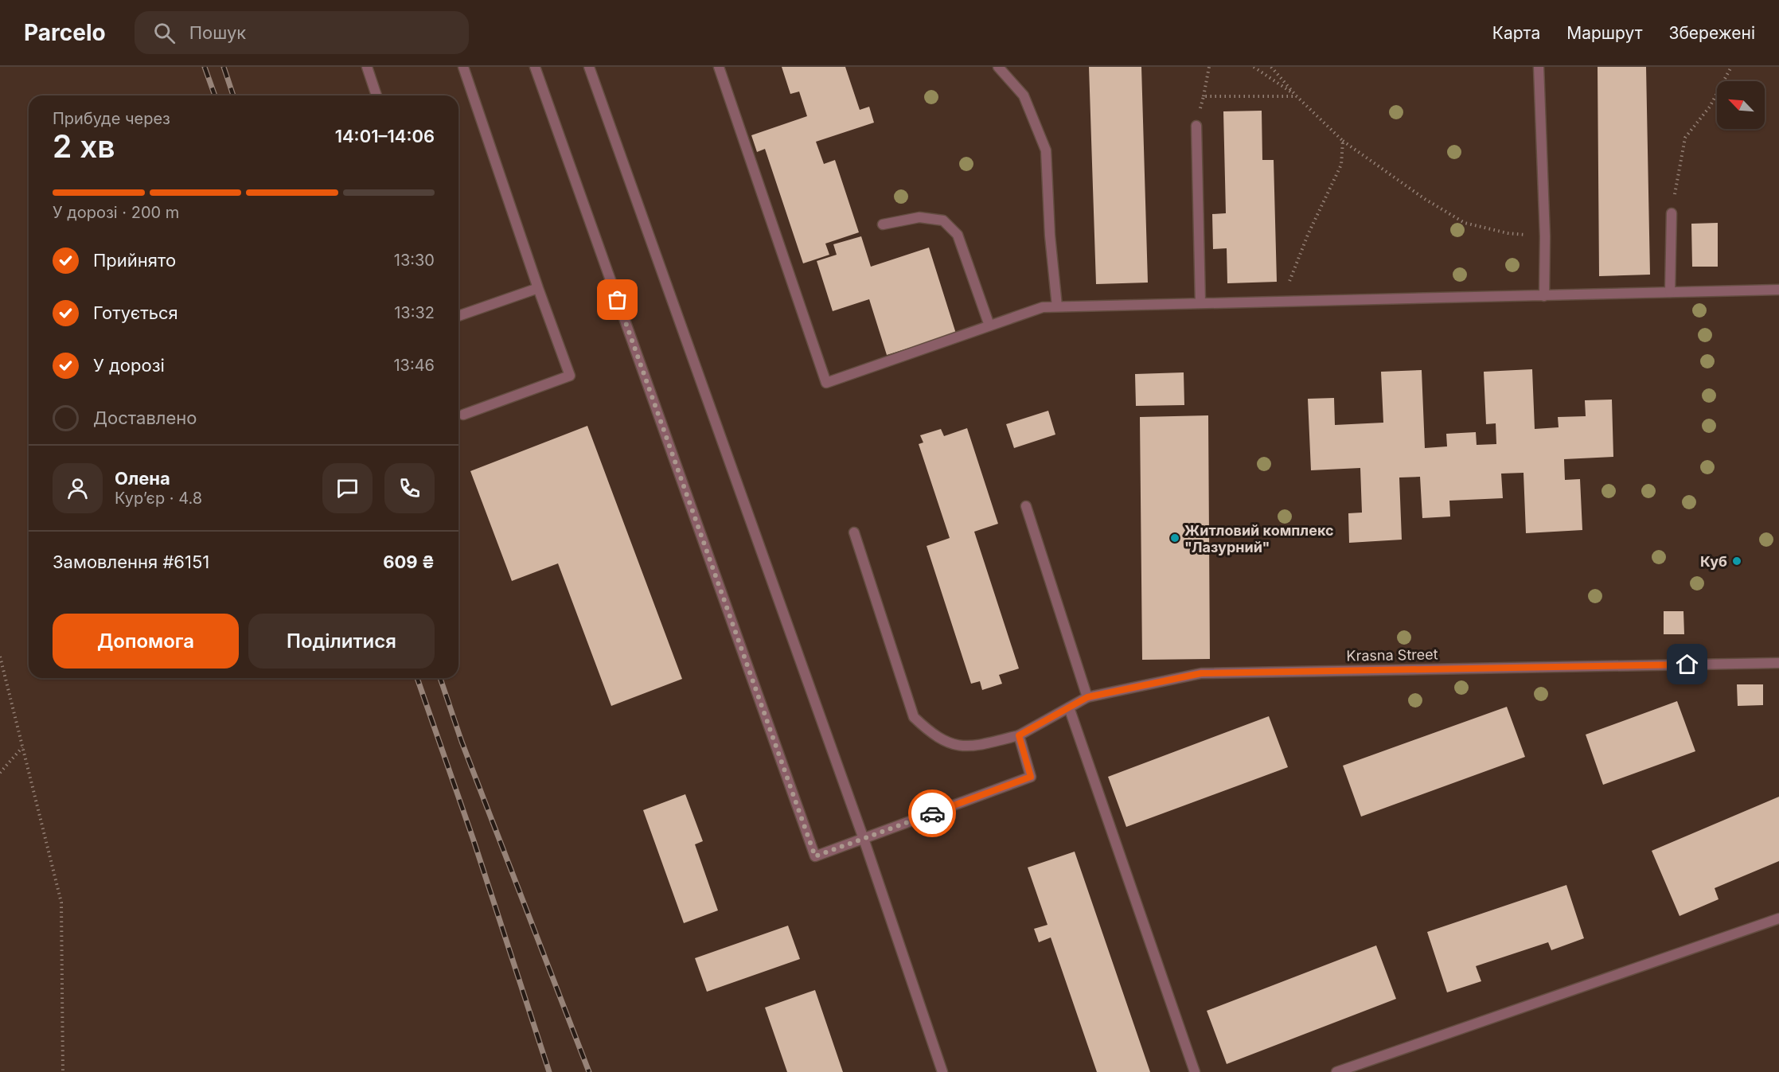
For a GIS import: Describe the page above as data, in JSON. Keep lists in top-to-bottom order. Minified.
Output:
{"streets":{"street":["Krasna Street"]},"places":["Житловий комплекс \"Лазурний\"","Куб"],"north":"top left","page":{"header":"Parcelo","search":"Пошук","nav":["Карта","Маршрут","Збережені"],"heading":["2 хв","Прибуде через","14:01–14:06"],"panel":["Олена","Кур’єр · 4.8","Замовлення #6151","609 ₴"],"bar":"У дорозі · 200 m","list":[["Прийнято","13:30"],["Готується","13:32"],["У дорозі","13:46"],"Доставлено"],"buttons":["Допомога","Поділитися"]}}
